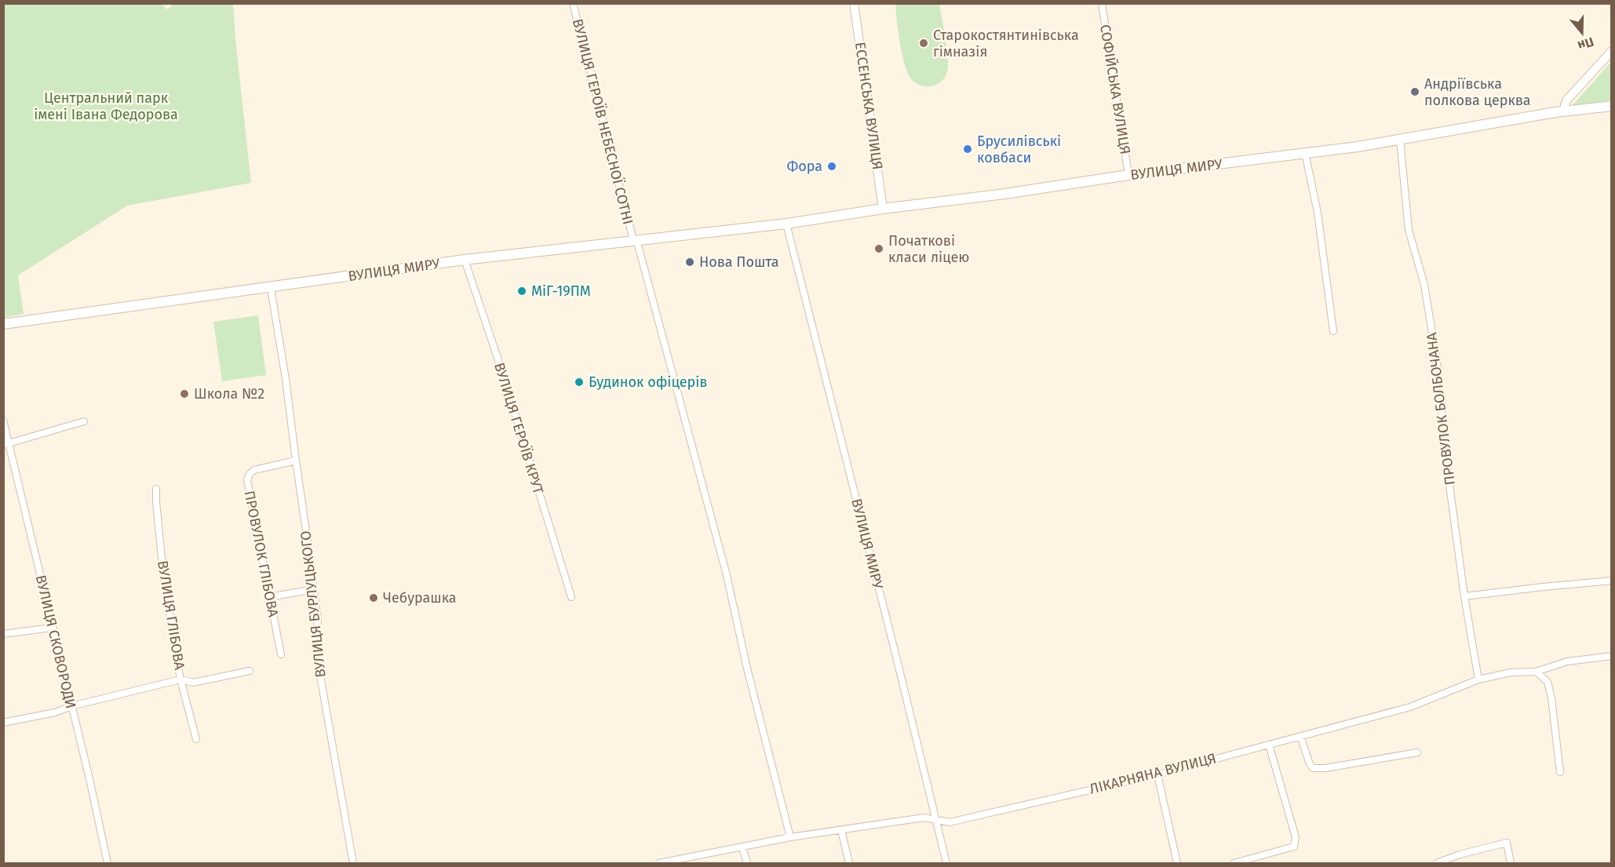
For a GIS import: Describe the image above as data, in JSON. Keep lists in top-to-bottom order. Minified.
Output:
{"streets":{"main road":["ВУЛИЦЯ МИРУ"],"street":["СОФІЙСЬКА ВУЛИЦЯ","ЕССЕНСЬКА ВУЛИЦЯ","ВУЛИЦЯ ГЕРОЇВ НЕБЕСНОЇ СОТНІ","ПРОВУЛОК БОЛБОЧАНА","ВУЛИЦЯ ГЕРОЇВ КРУТ","ПРОВУЛОК ГЛІБОВА","ВУЛИЦЯ БУРЛУЦЬКОГО","ВУЛИЦЯ ГЛІБОВА","ВУЛИЦЯ СКОВОРОДИ","ЛІКАРНЯНА ВУЛИЦЯ"]},"crossings":[["СОФІЙСЬКА ВУЛИЦЯ","ВУЛИЦЯ МИРУ"],["ЕССЕНСЬКА ВУЛИЦЯ","ВУЛИЦЯ МИРУ"],["ВУЛИЦЯ ГЕРОЇВ НЕБЕСНОЇ СОТНІ","ВУЛИЦЯ МИРУ"],["ВУЛИЦЯ ГЕРОЇВ НЕБЕСНОЇ СОТНІ","ЛІКАРНЯНА ВУЛИЦЯ"],["ВУЛИЦЯ МИРУ","ПРОВУЛОК БОЛБОЧАНА"],["ВУЛИЦЯ МИРУ","ВУЛИЦЯ ГЕРОЇВ КРУТ"],["ВУЛИЦЯ МИРУ","ВУЛИЦЯ БУРЛУЦЬКОГО"],["ВУЛИЦЯ МИРУ","ЛІКАРНЯНА ВУЛИЦЯ"],["ПРОВУЛОК БОЛБОЧАНА","ЛІКАРНЯНА ВУЛИЦЯ"],["ПРОВУЛОК ГЛІБОВА","ВУЛИЦЯ БУРЛУЦЬКОГО"]],"parks":["Центральний парк імені Івана Федорова"],"places":["Старокостянтинівська гімназія","Андріївська полкова церква","Брусилівські ковбаси","Фора","Початкові класи ліцею","Нова Пошта","МіГ-19ПМ","Будинок офіцерів","Школа №2","Чебурашка"],"north":"bottom"}
